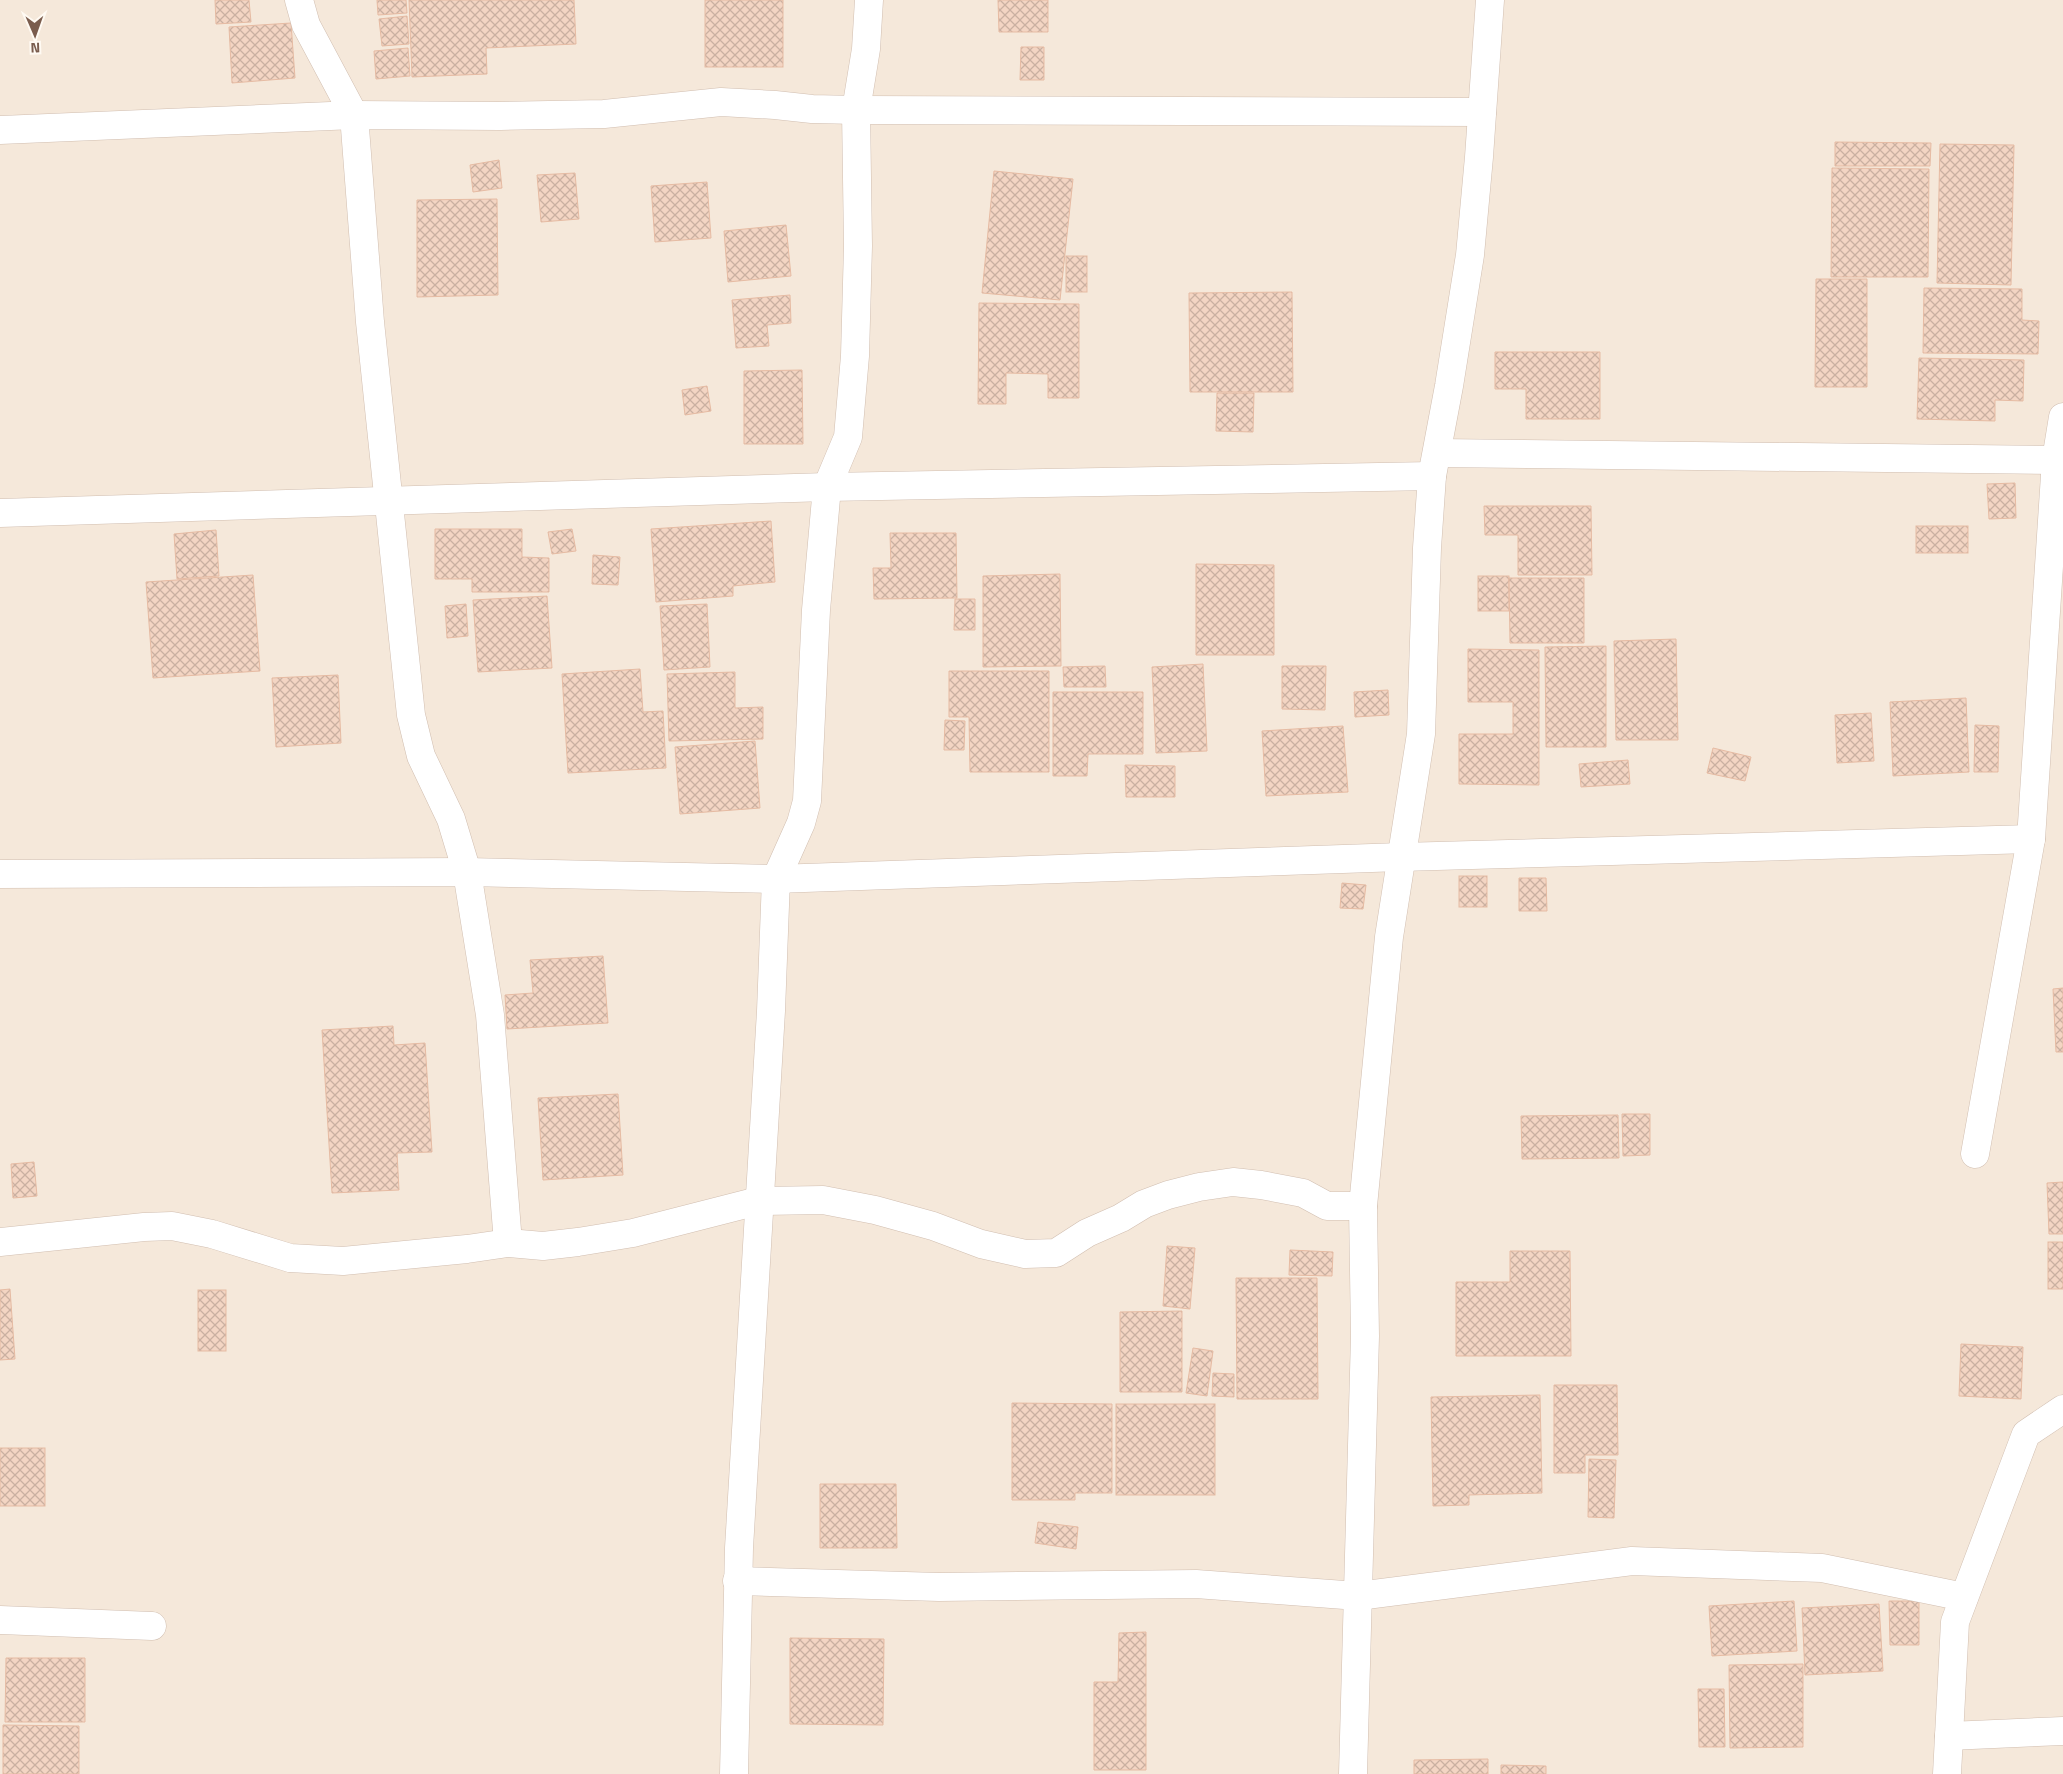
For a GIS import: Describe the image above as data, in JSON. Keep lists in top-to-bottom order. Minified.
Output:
{"north":"bottom"}
